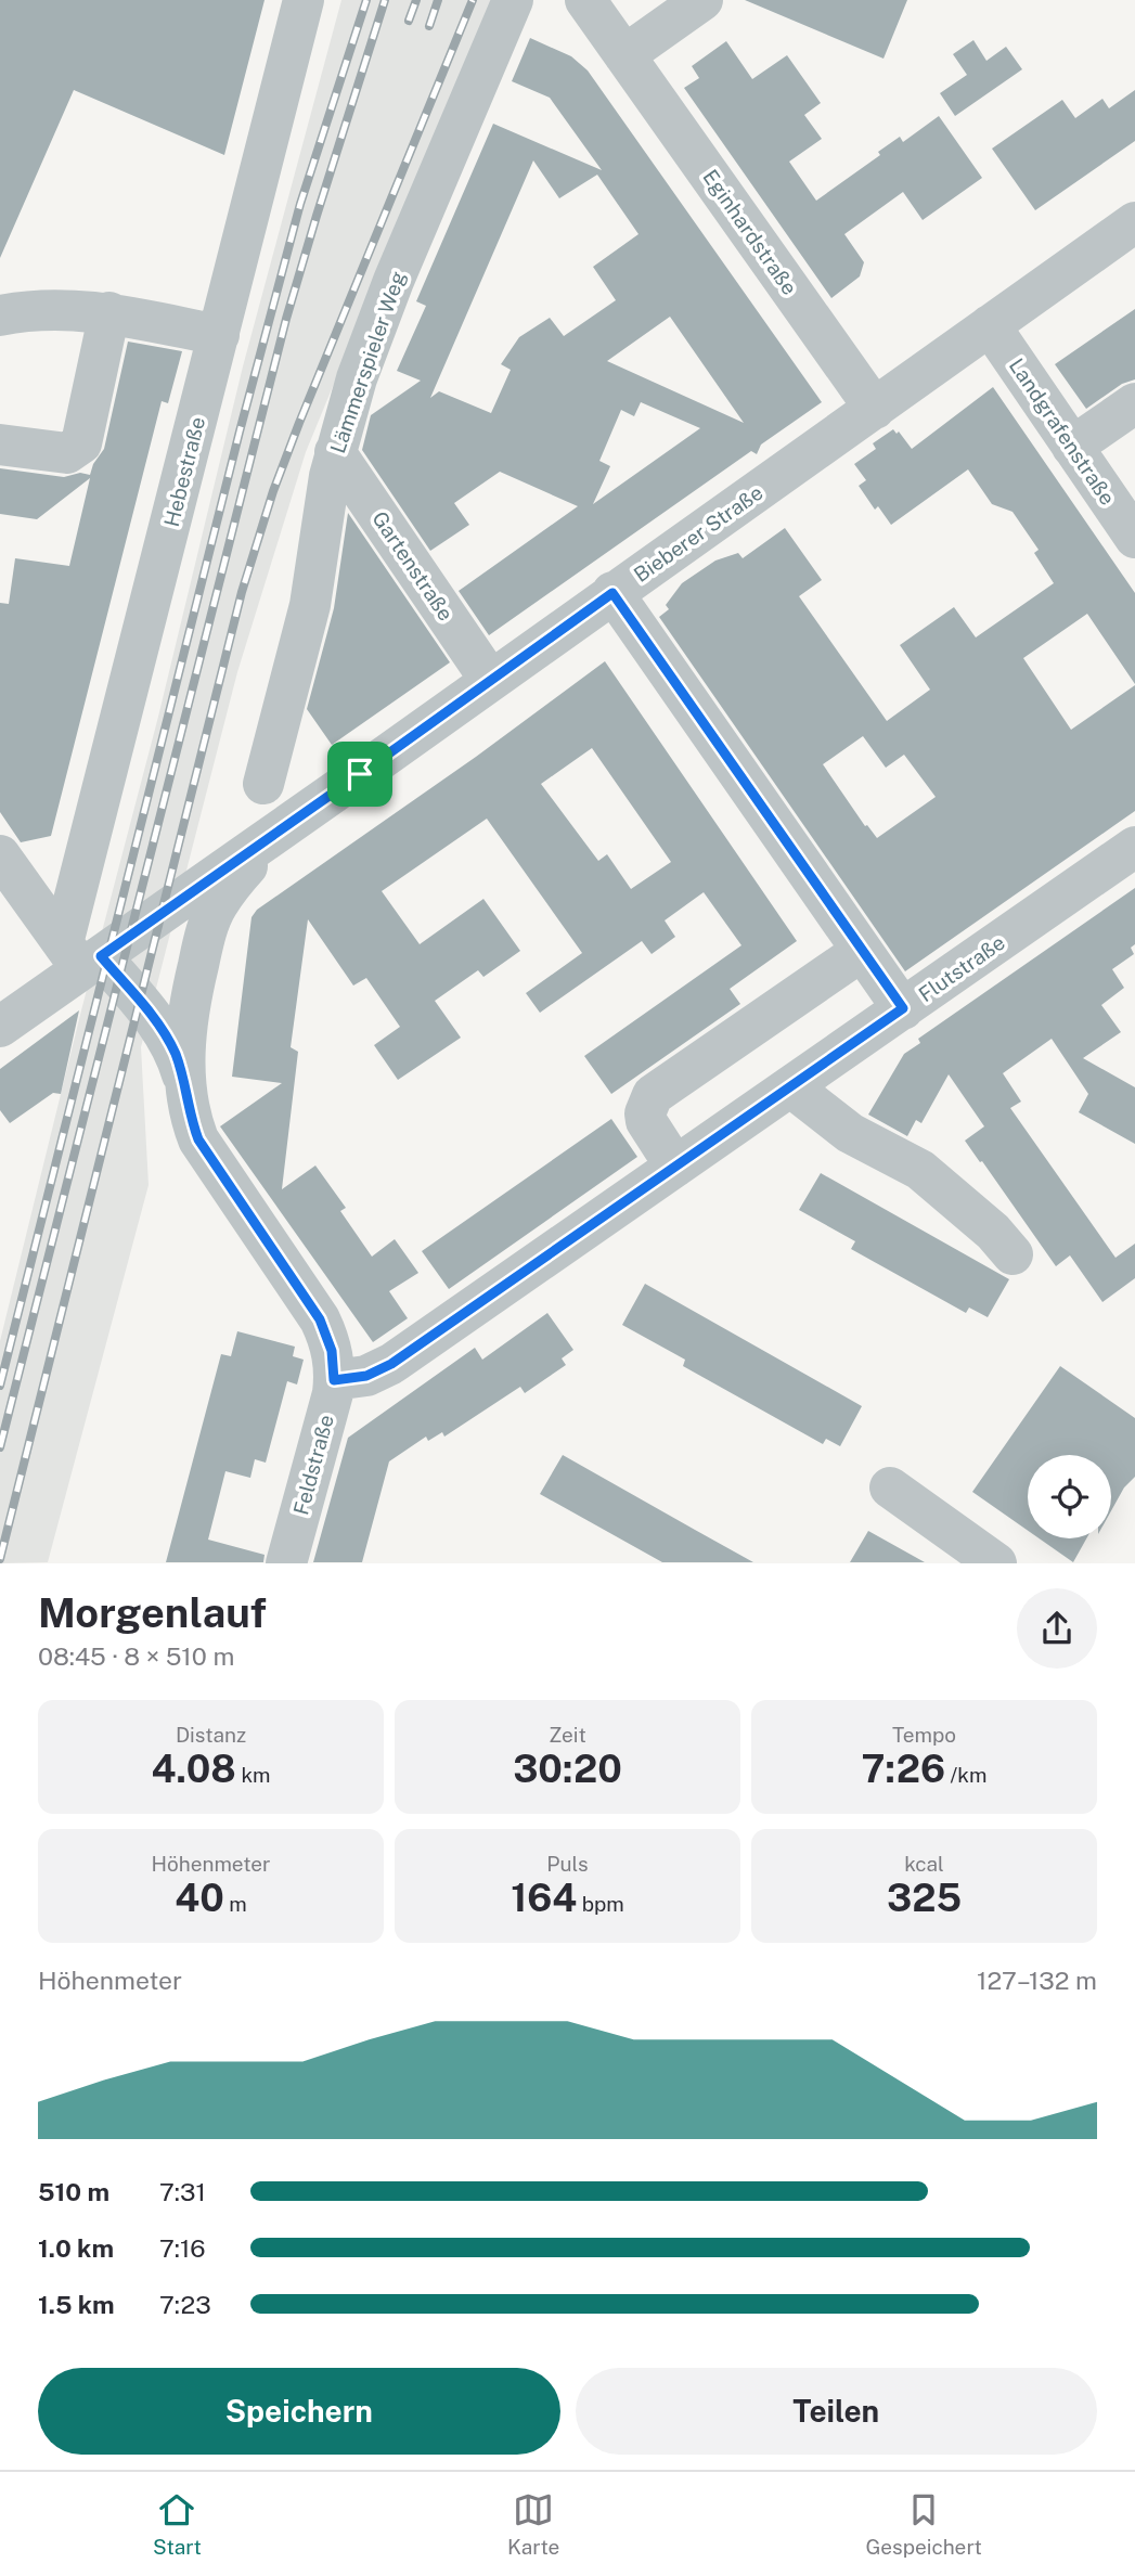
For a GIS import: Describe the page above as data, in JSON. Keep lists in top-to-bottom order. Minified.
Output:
{"streets":{"street":["Eginhardstraße","Lämmerspieler Weg","Landgrafenstraße","Hebestraße","Bieberer Straße","Gartenstraße","Flutstraße","Feldstraße"]},"crossings":[["Eginhardstraße","Bieberer Straße"],["Lämmerspieler Weg","Gartenstraße"],["Landgrafenstraße","Bieberer Straße"],["Hebestraße","Bieberer Straße"],["Hebestraße","Feldstraße"],["Bieberer Straße","Gartenstraße"],["Bieberer Straße","Feldstraße"],["Flutstraße","Feldstraße"]],"page":{"heading":["Morgenlauf","08:45 · 8 × 510 m"],"stats":[["Distanz","4.08 km"],["Zeit","30:20"],["Tempo","7:26 /km"],["Höhenmeter","40 m"],["Puls","164 bpm"],["kcal","325"]],"chart":["Höhenmeter","127–132 m"],"list":[{"name":"510 m","note":"7:31"},{"name":"1.0 km","note":"7:16"},{"name":"1.5 km","note":"7:23"}],"buttons":["Speichern","Teilen"],"tabs":["Start","Karte","Gespeichert"]}}
